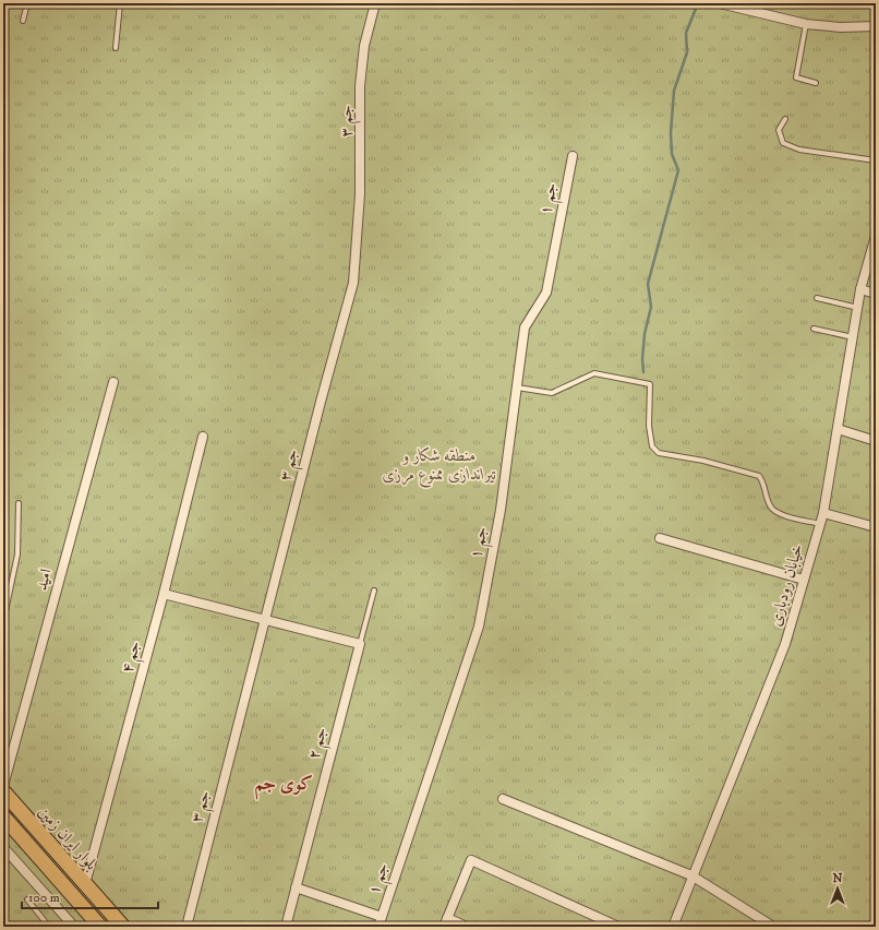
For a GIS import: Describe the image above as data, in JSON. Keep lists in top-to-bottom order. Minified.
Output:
{"streets":{"main road":["بلوار ایران زمین"],"street":["جم ۳","جم ۱","امید","خیابان رودباری","جم ۴","جم ۲"]},"crossings":[["جم ۴","بلوار ایران زمین"]],"districts":["کوی جم"],"parks":["منطقه شکار و تیراندازی ممنوع مرزی"],"scale_bar":"100 m","north":"top"}
